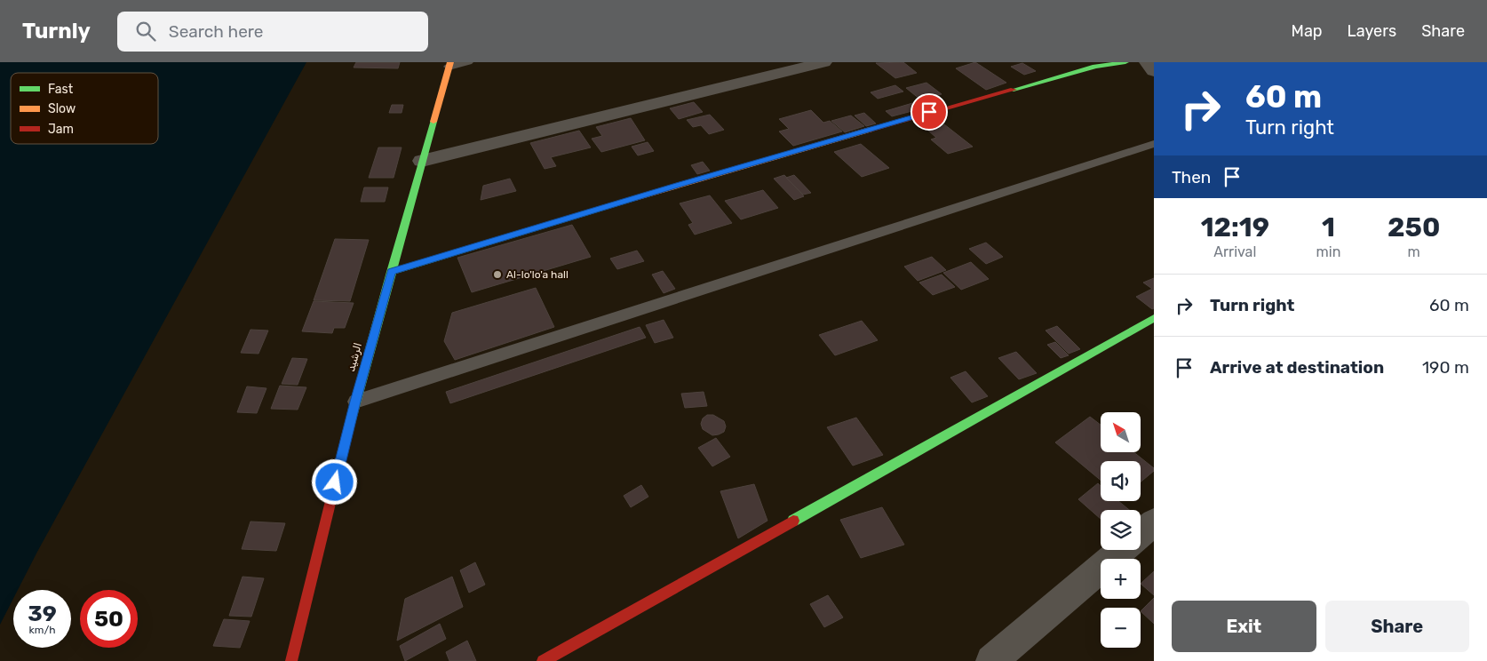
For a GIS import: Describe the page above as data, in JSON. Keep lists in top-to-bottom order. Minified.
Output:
{"streets":{"street":["الرشيد"]},"places":["Al-lo'lo'a hall"],"legend":["Fast","Slow","Jam"],"north":"top left","page":{"header":"Turnly","search":"Search here","nav":["Map","Layers","Share"],"turn":["60 m","Turn right"],"then":"Then","eta":["12:19","Arrival","1","min","250","m"],"list":[{"name":"Turn right","value":"60 m"},{"name":"Arrive at destination","value":"190 m"}],"map_buttons":["+","−"],"speed":"39 km/h","limit":"50","buttons":["Exit","Share"]}}
